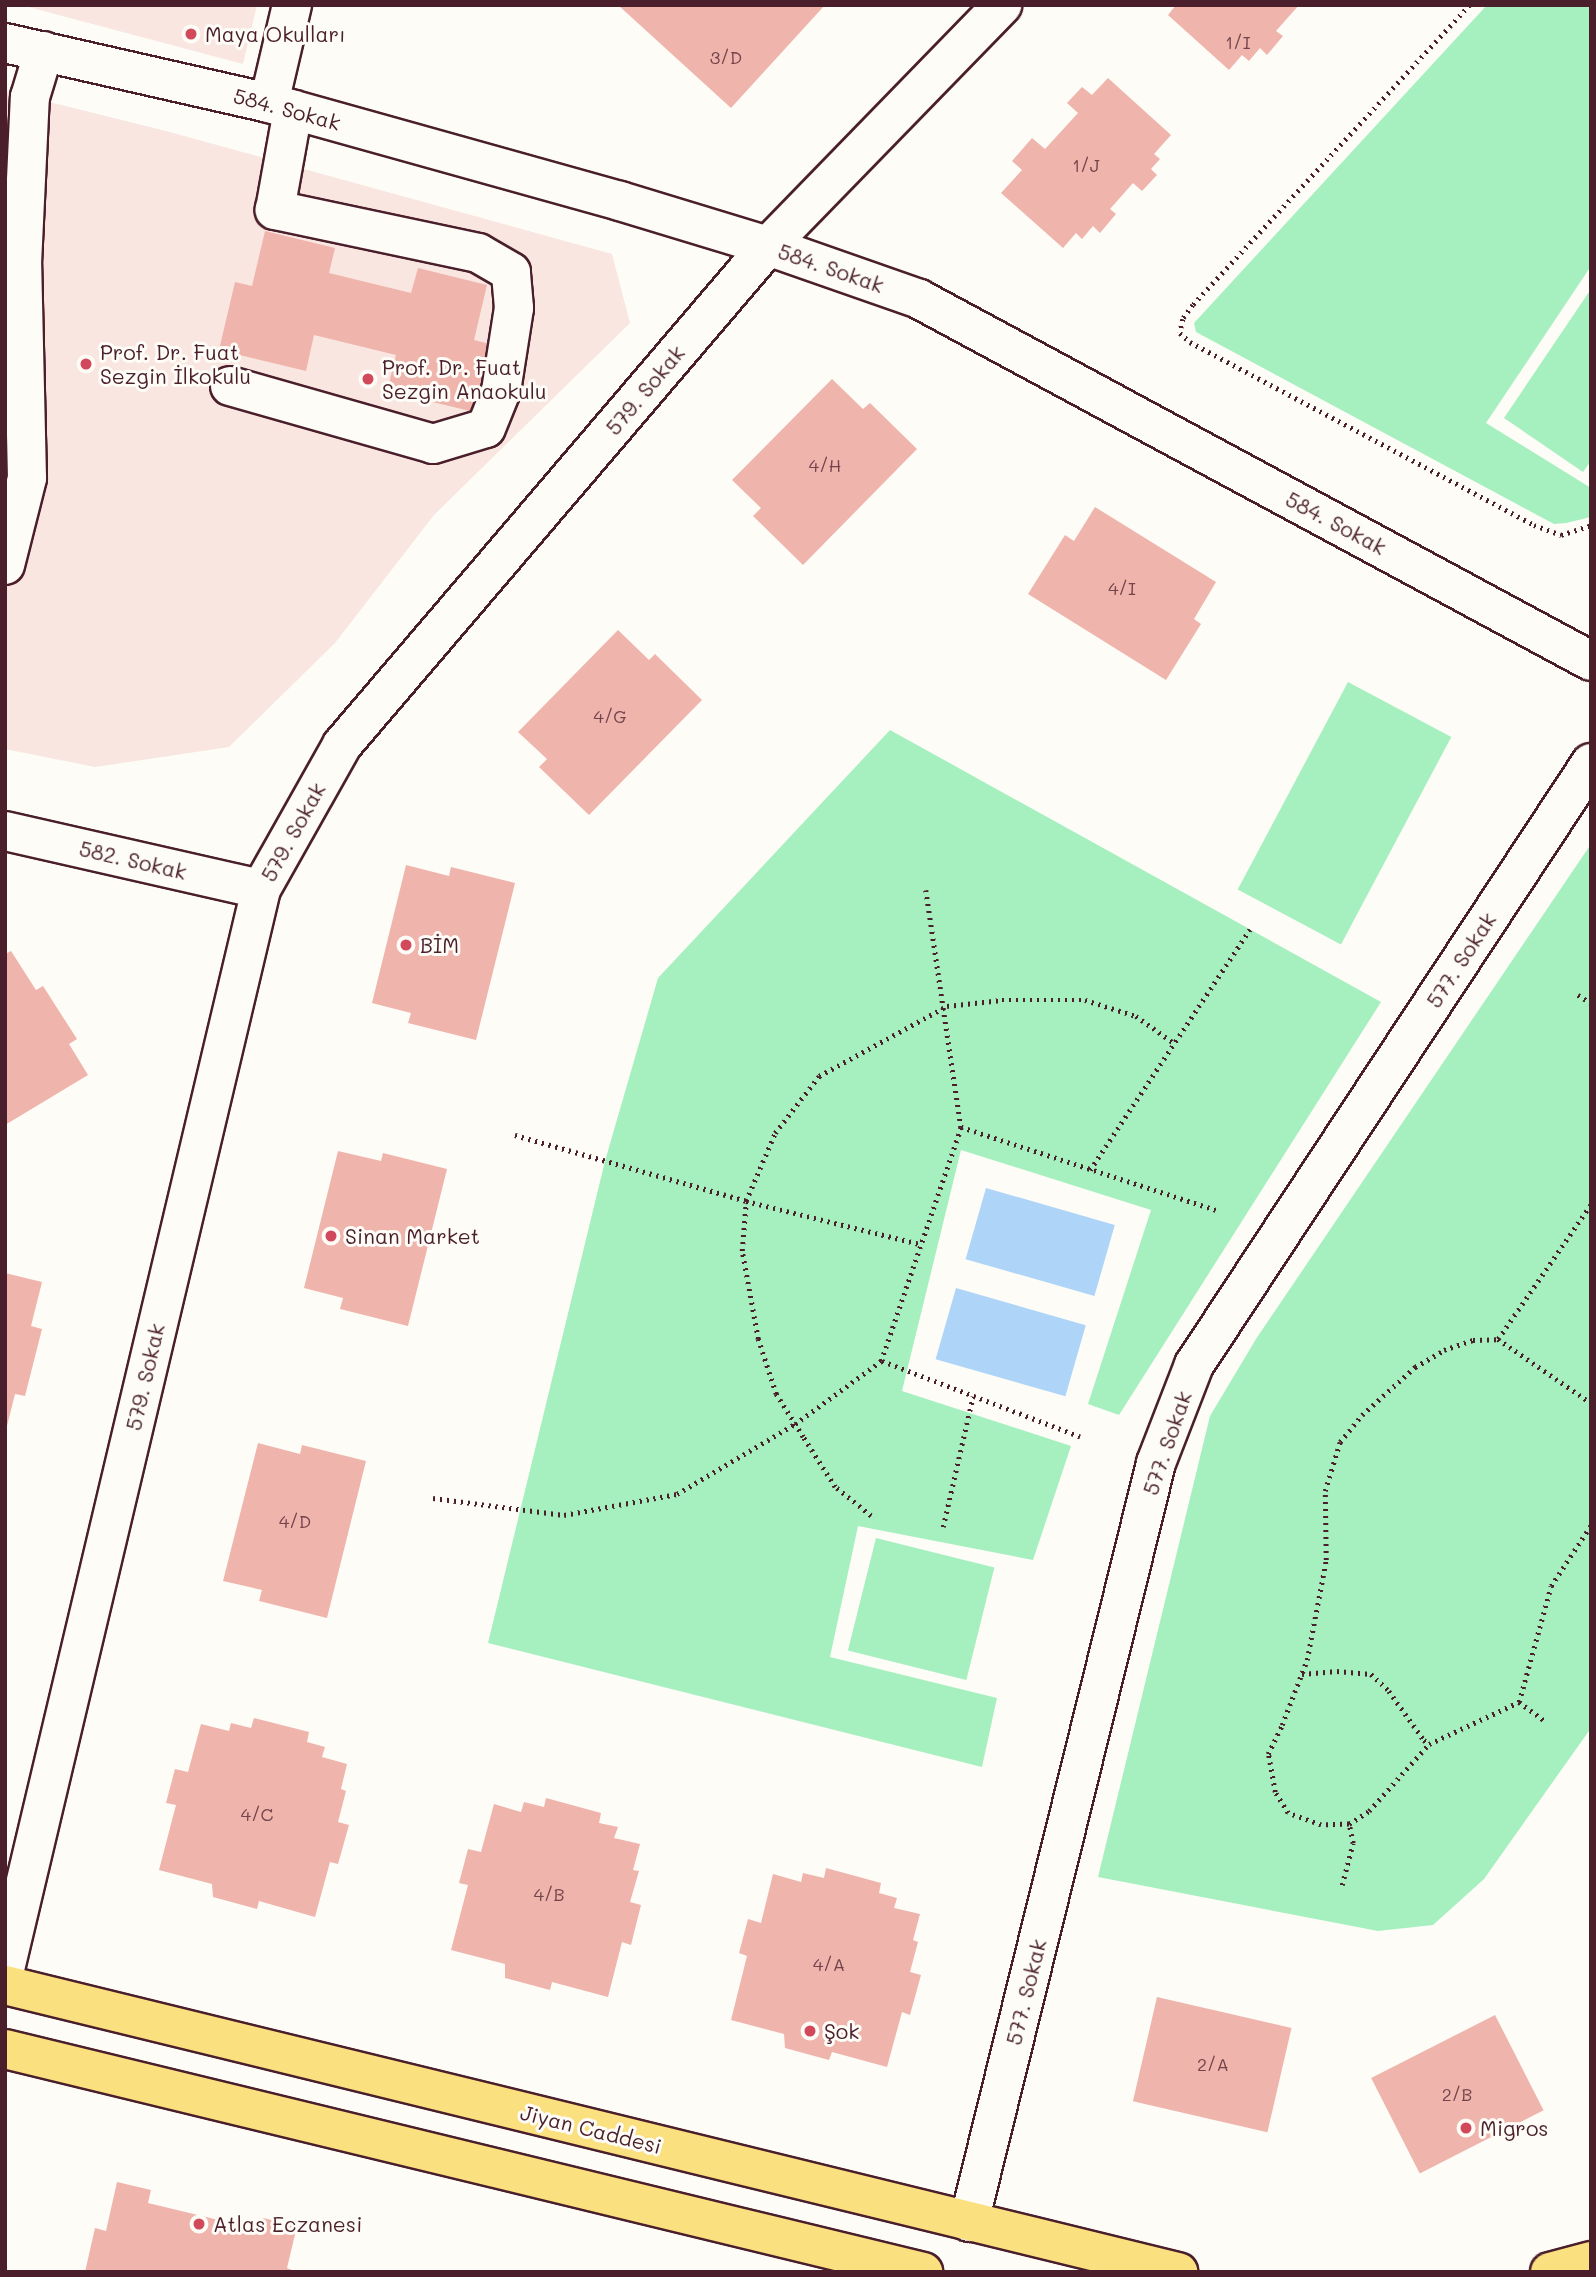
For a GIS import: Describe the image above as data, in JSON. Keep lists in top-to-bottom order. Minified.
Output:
{"streets":{"main road":["Jiyan Caddesi"],"street":["584. Sokak","579. Sokak","582. Sokak","577. Sokak"]},"crossings":[["584. Sokak","579. Sokak"],["579. Sokak","582. Sokak"],["577. Sokak","Jiyan Caddesi"]],"places":["Maya Okulları","Prof. Dr. Fuat Sezgin İlkokulu","Prof. Dr. Fuat Sezgin Anaokulu","BİM","Sinan Market","Şok","Migros","Atlas Eczanesi"],"house_numbers":["1/I","3/D","1/J","4/H","4/I","4/G","4/D","4/C","4/B","4/A","2/A","2/B"]}
